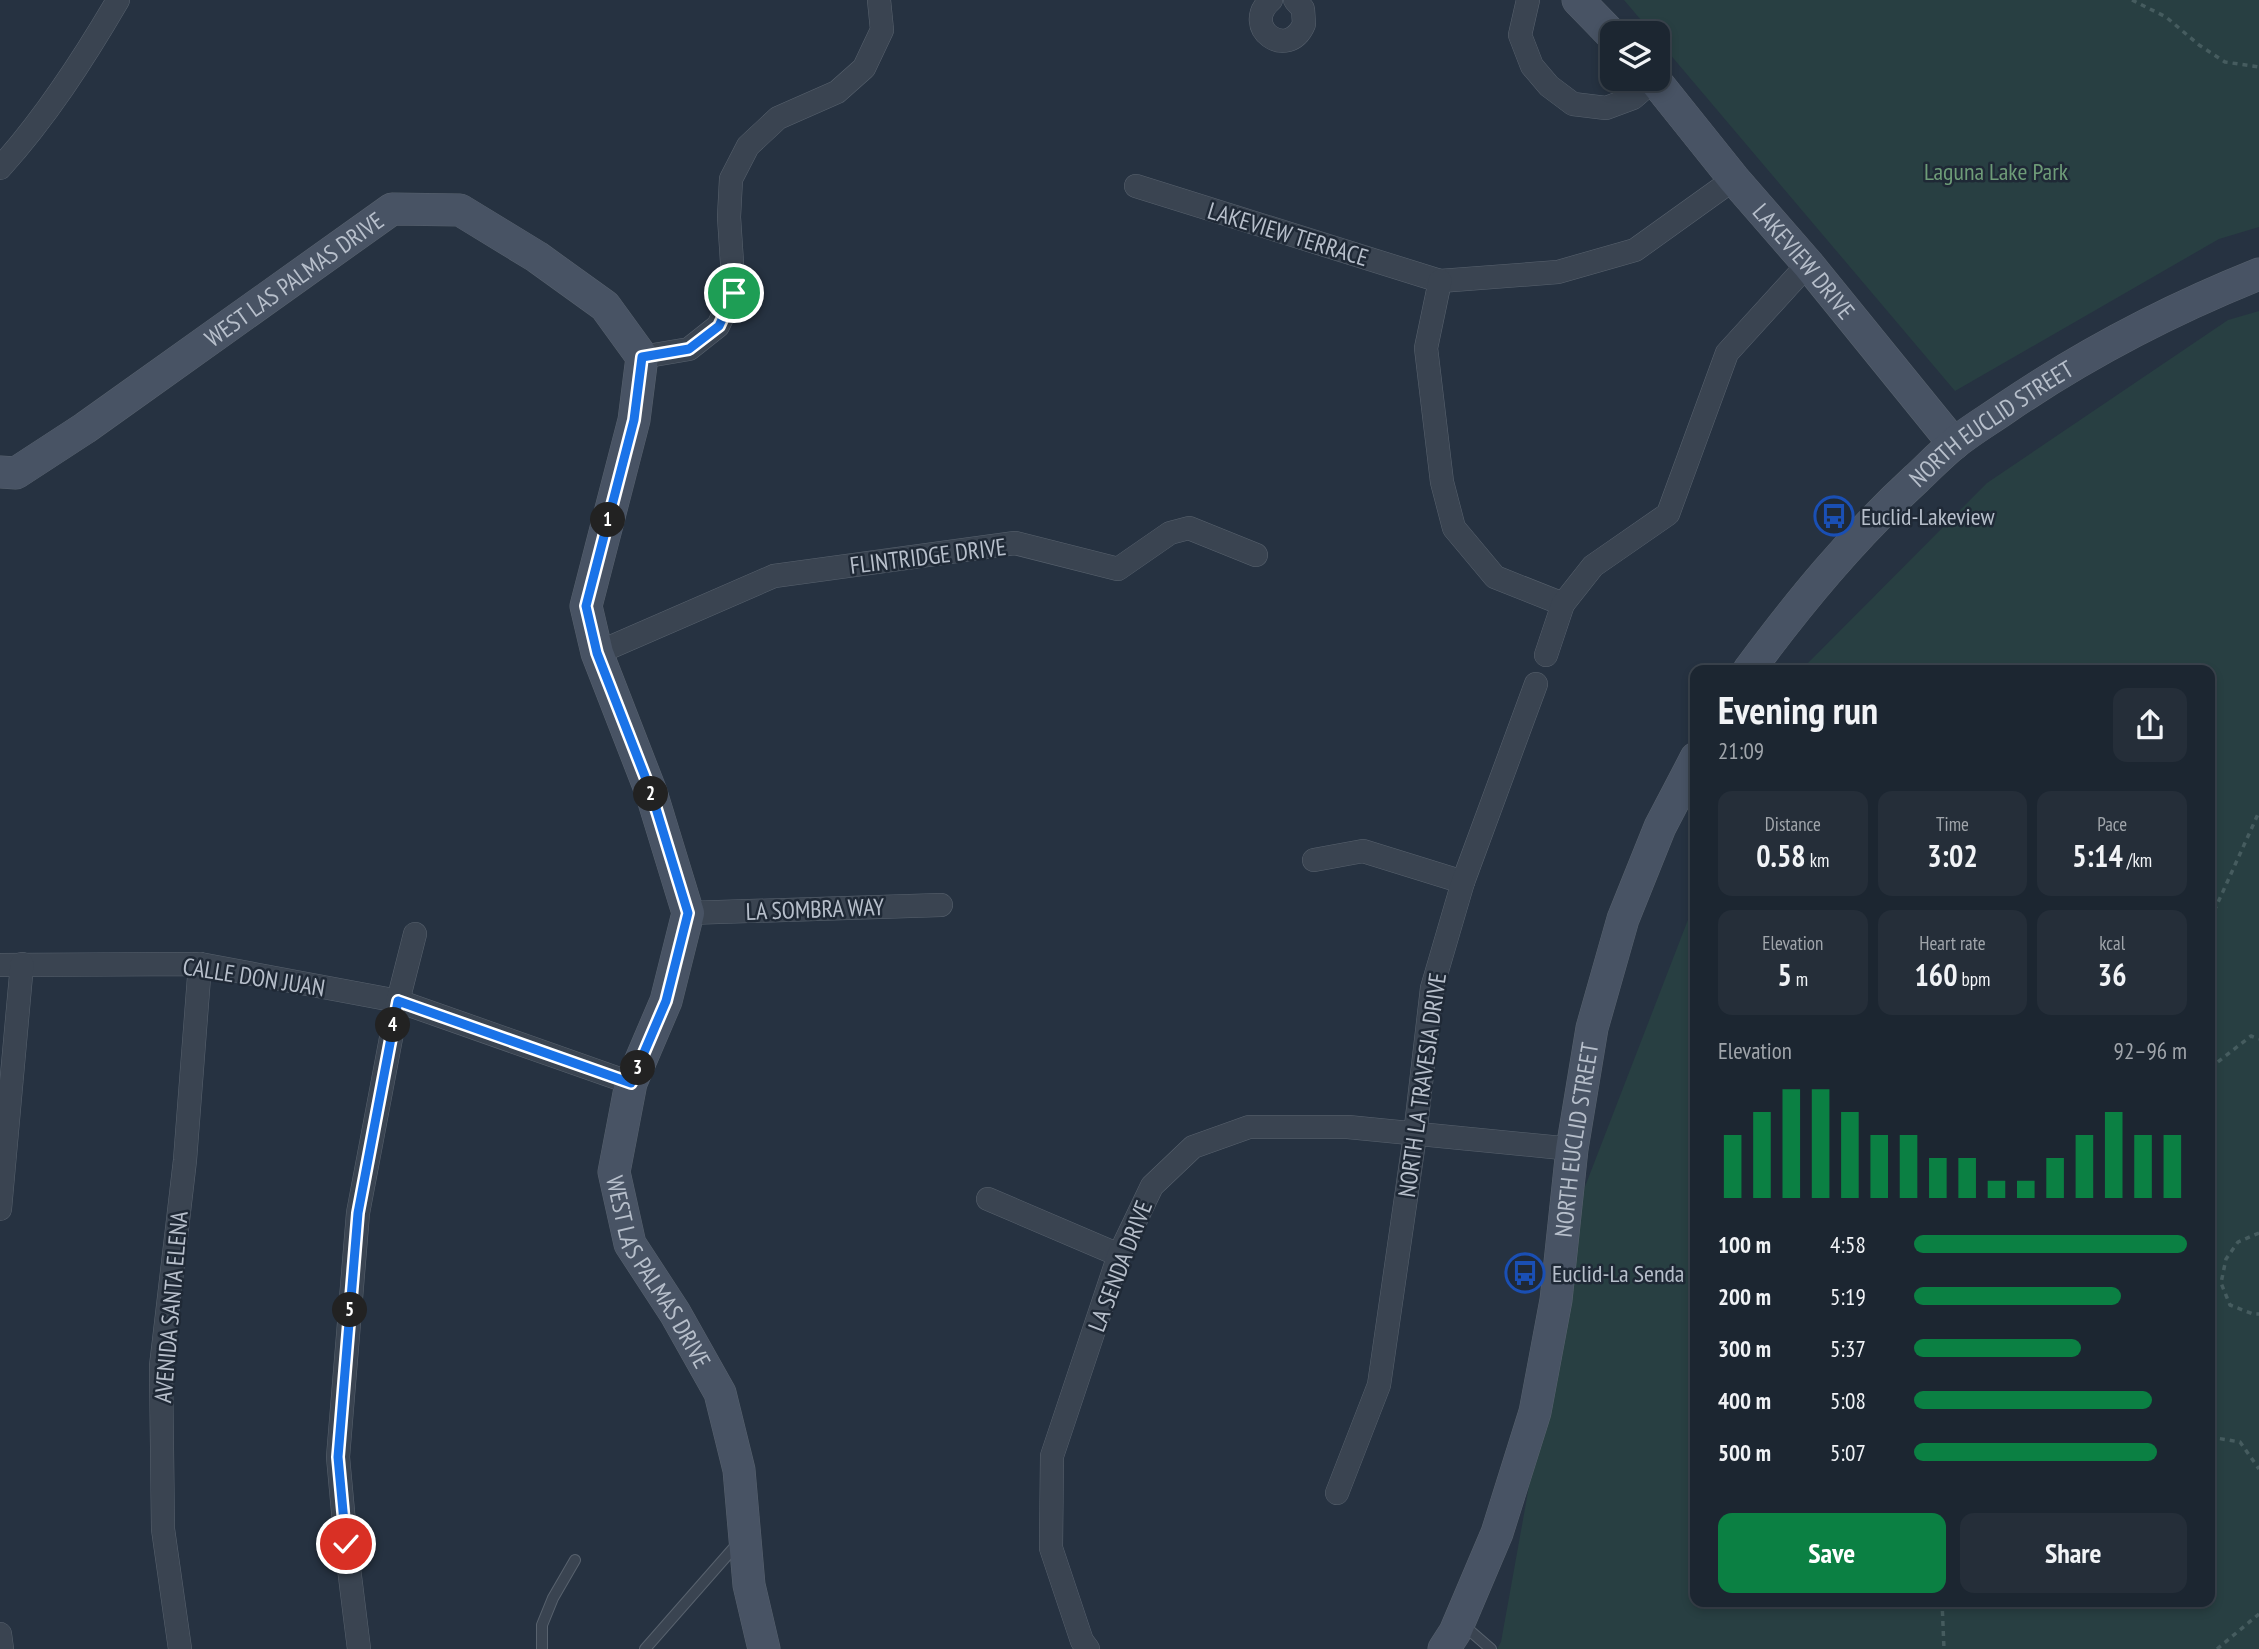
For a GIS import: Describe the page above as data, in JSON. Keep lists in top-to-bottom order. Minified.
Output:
{"streets":{"street":["LAKEVIEW TERRACE","LAKEVIEW DRIVE","WEST LAS PALMAS DRIVE","NORTH EUCLID STREET","FLINTRIDGE DRIVE","LA SOMBRA WAY","CALLE DON JUAN","NORTH LA TRAVESIA DRIVE","LA SENDA DRIVE","AVENIDA SANTA ELENA"]},"crossings":[["LAKEVIEW DRIVE","NORTH EUCLID STREET"],["WEST LAS PALMAS DRIVE","LA SOMBRA WAY"],["WEST LAS PALMAS DRIVE","CALLE DON JUAN"],["NORTH EUCLID STREET","LA SENDA DRIVE"],["CALLE DON JUAN","AVENIDA SANTA ELENA"],["NORTH LA TRAVESIA DRIVE","LA SENDA DRIVE"]],"parks":["Laguna Lake Park"],"places":{"bus stop":["Euclid-Lakeview","Euclid-La Senda"]},"page":{"pins":["1","2","4","3","5"],"heading":["Evening run","21:09"],"stats":[["Distance","0.58 km"],["Time","3:02"],["Pace","5:14 /km"],["Elevation","5 m"],["Heart rate","160 bpm"],["kcal","36"]],"chart":["Elevation","92–96 m"],"list":[{"name":"100 m","note":"4:58"},{"name":"200 m","note":"5:19"},{"name":"300 m","note":"5:37"},{"name":"400 m","note":"5:08"},{"name":"500 m","note":"5:07"}],"buttons":["Save","Share"]}}
